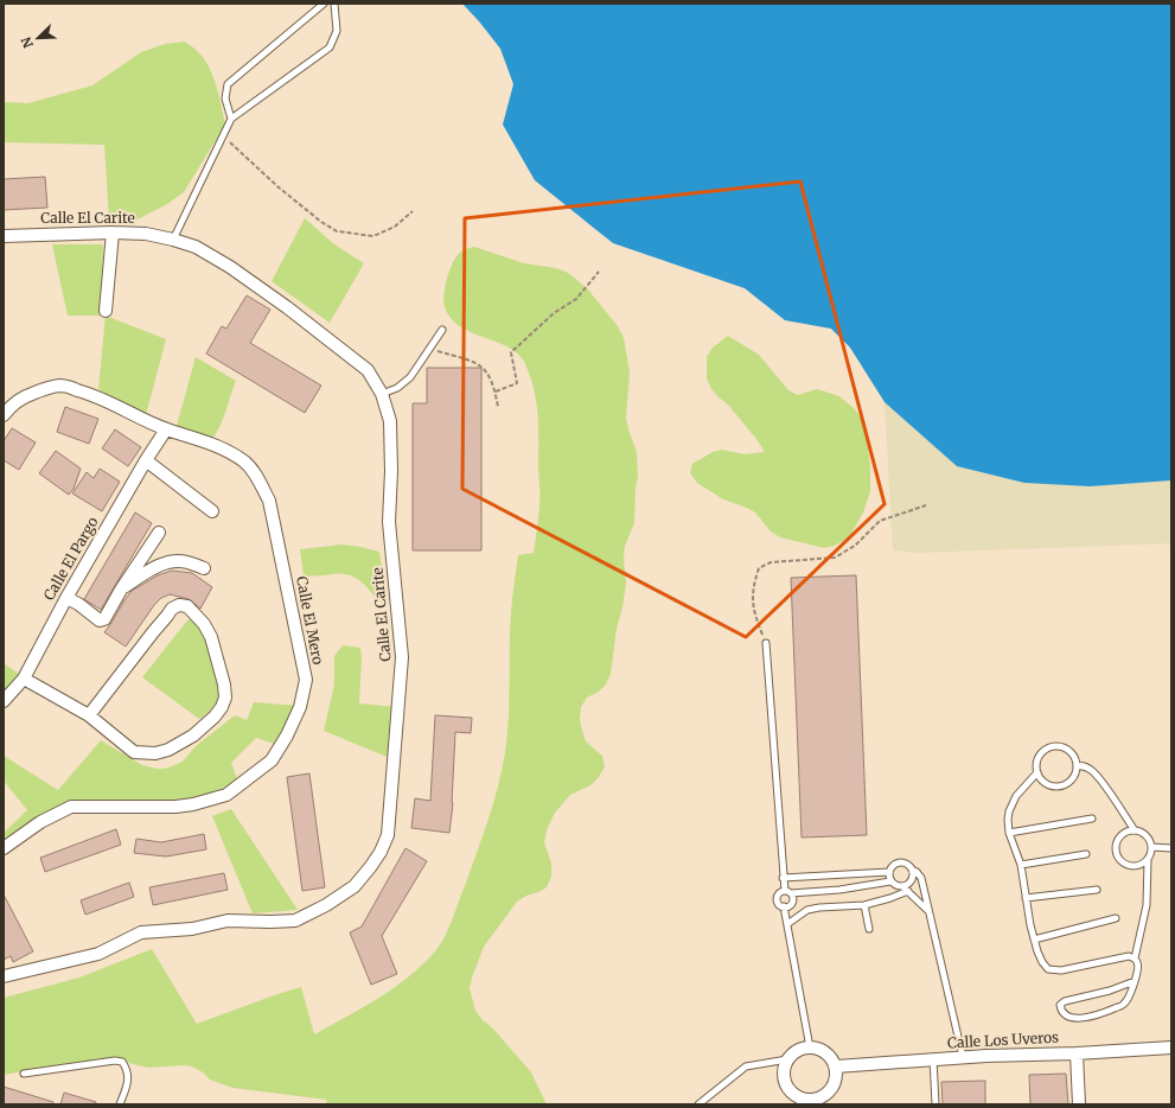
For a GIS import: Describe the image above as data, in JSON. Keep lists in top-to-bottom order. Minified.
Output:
{"streets":{"street":["Calle El Carite","Calle El Pargo","Calle El Mero","Calle Los Uveros"]},"crossings":[["Calle El Pargo","Calle El Mero"]],"north":"bottom left"}
